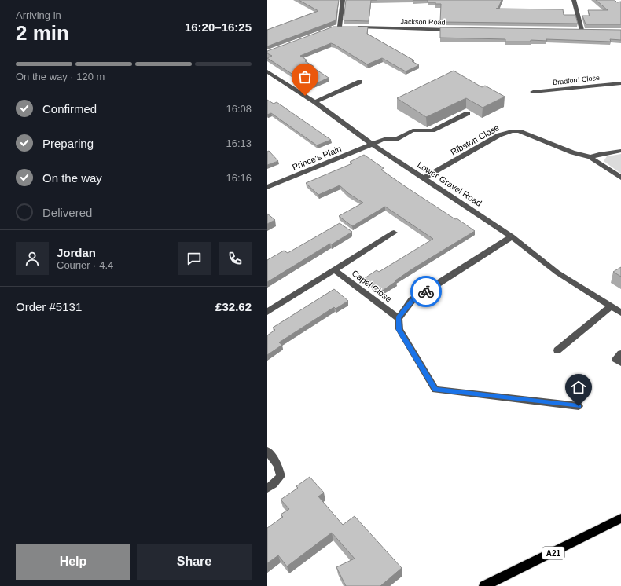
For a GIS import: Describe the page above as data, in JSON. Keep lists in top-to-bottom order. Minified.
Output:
{"streets":{"main road":["A21"],"street":["Jackson Road","Bradford Close","Ribston Close","Prince's Plain","Lower Gravel Road","Capel Close"]},"crossings":[["Ribston Close","Lower Gravel Road"],["Prince's Plain","Lower Gravel Road"]],"page":{"heading":["2 min","Arriving in","16:20–16:25"],"panel":["Jordan","Courier · 4.4","Order #5131","£32.62"],"bar":"On the way · 120 m","list":[["Confirmed","16:08"],["Preparing","16:13"],["On the way","16:16"],"Delivered"],"buttons":["Help","Share"]}}
